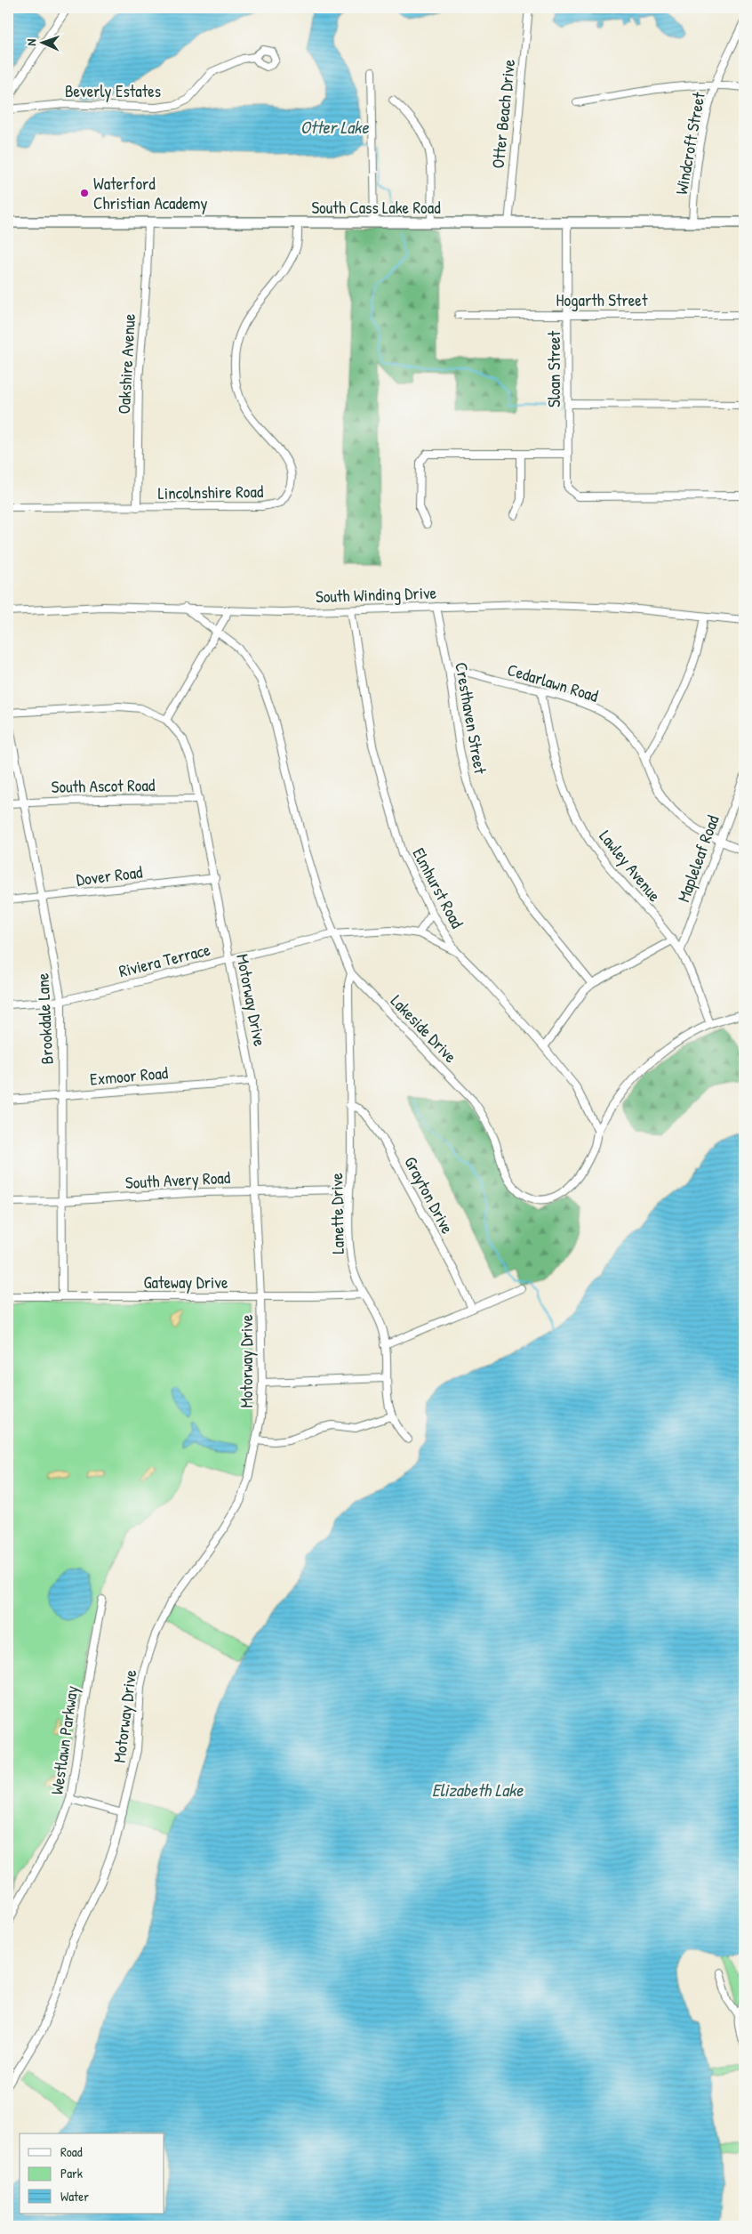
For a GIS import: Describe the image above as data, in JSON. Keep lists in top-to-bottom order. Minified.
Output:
{"streets":{"street":["Beverly Estates","Otter Beach Drive","Windcroft Street","South Cass Lake Road","Hogarth Street","Oakshire Avenue","Sloan Street","Lincolnshire Road","South Winding Drive","Cedarlawn Road","Cresthaven Street","South Ascot Road","Mapleleaf Road","Lawley Avenue","Dover Road","Elmhurst Road","Riviera Terrace","Motorway Drive","Brookdale Lane","Lakeside Drive","Exmoor Road","South Avery Road","Grayton Drive","Lanette Drive","Gateway Drive","Westlawn Parkway"]},"crossings":[["Otter Beach Drive","South Cass Lake Road"],["Windcroft Street","South Cass Lake Road"],["South Cass Lake Road","Oakshire Avenue"],["South Cass Lake Road","Sloan Street"],["South Cass Lake Road","Lincolnshire Road"],["Hogarth Street","Sloan Street"],["Oakshire Avenue","Lincolnshire Road"],["South Winding Drive","Cresthaven Street"],["South Winding Drive","Elmhurst Road"],["South Winding Drive","Lakeside Drive"],["Cedarlawn Road","Cresthaven Street"],["Cedarlawn Road","Mapleleaf Road"],["Cedarlawn Road","Lawley Avenue"],["South Ascot Road","Motorway Drive"],["South Ascot Road","Brookdale Lane"],["Mapleleaf Road","Lawley Avenue"],["Lawley Avenue","Lakeside Drive"],["Dover Road","Motorway Drive"],["Dover Road","Brookdale Lane"],["Elmhurst Road","Riviera Terrace"],["Elmhurst Road","Lakeside Drive"],["Riviera Terrace","Motorway Drive"],["Riviera Terrace","Brookdale Lane"],["Riviera Terrace","Lakeside Drive"],["Motorway Drive","Exmoor Road"],["Motorway Drive","South Avery Road"],["Motorway Drive","Gateway Drive"],["Brookdale Lane","Exmoor Road"],["Brookdale Lane","South Avery Road"],["Brookdale Lane","Gateway Drive"],["Lakeside Drive","Lanette Drive"],["South Avery Road","Lanette Drive"],["Grayton Drive","Lanette Drive"],["Lanette Drive","Gateway Drive"]],"water":["Otter Lake","Elizabeth Lake"],"places":["Waterford Christian Academy"],"legend":["Road","Park","Water"],"north":"left"}
